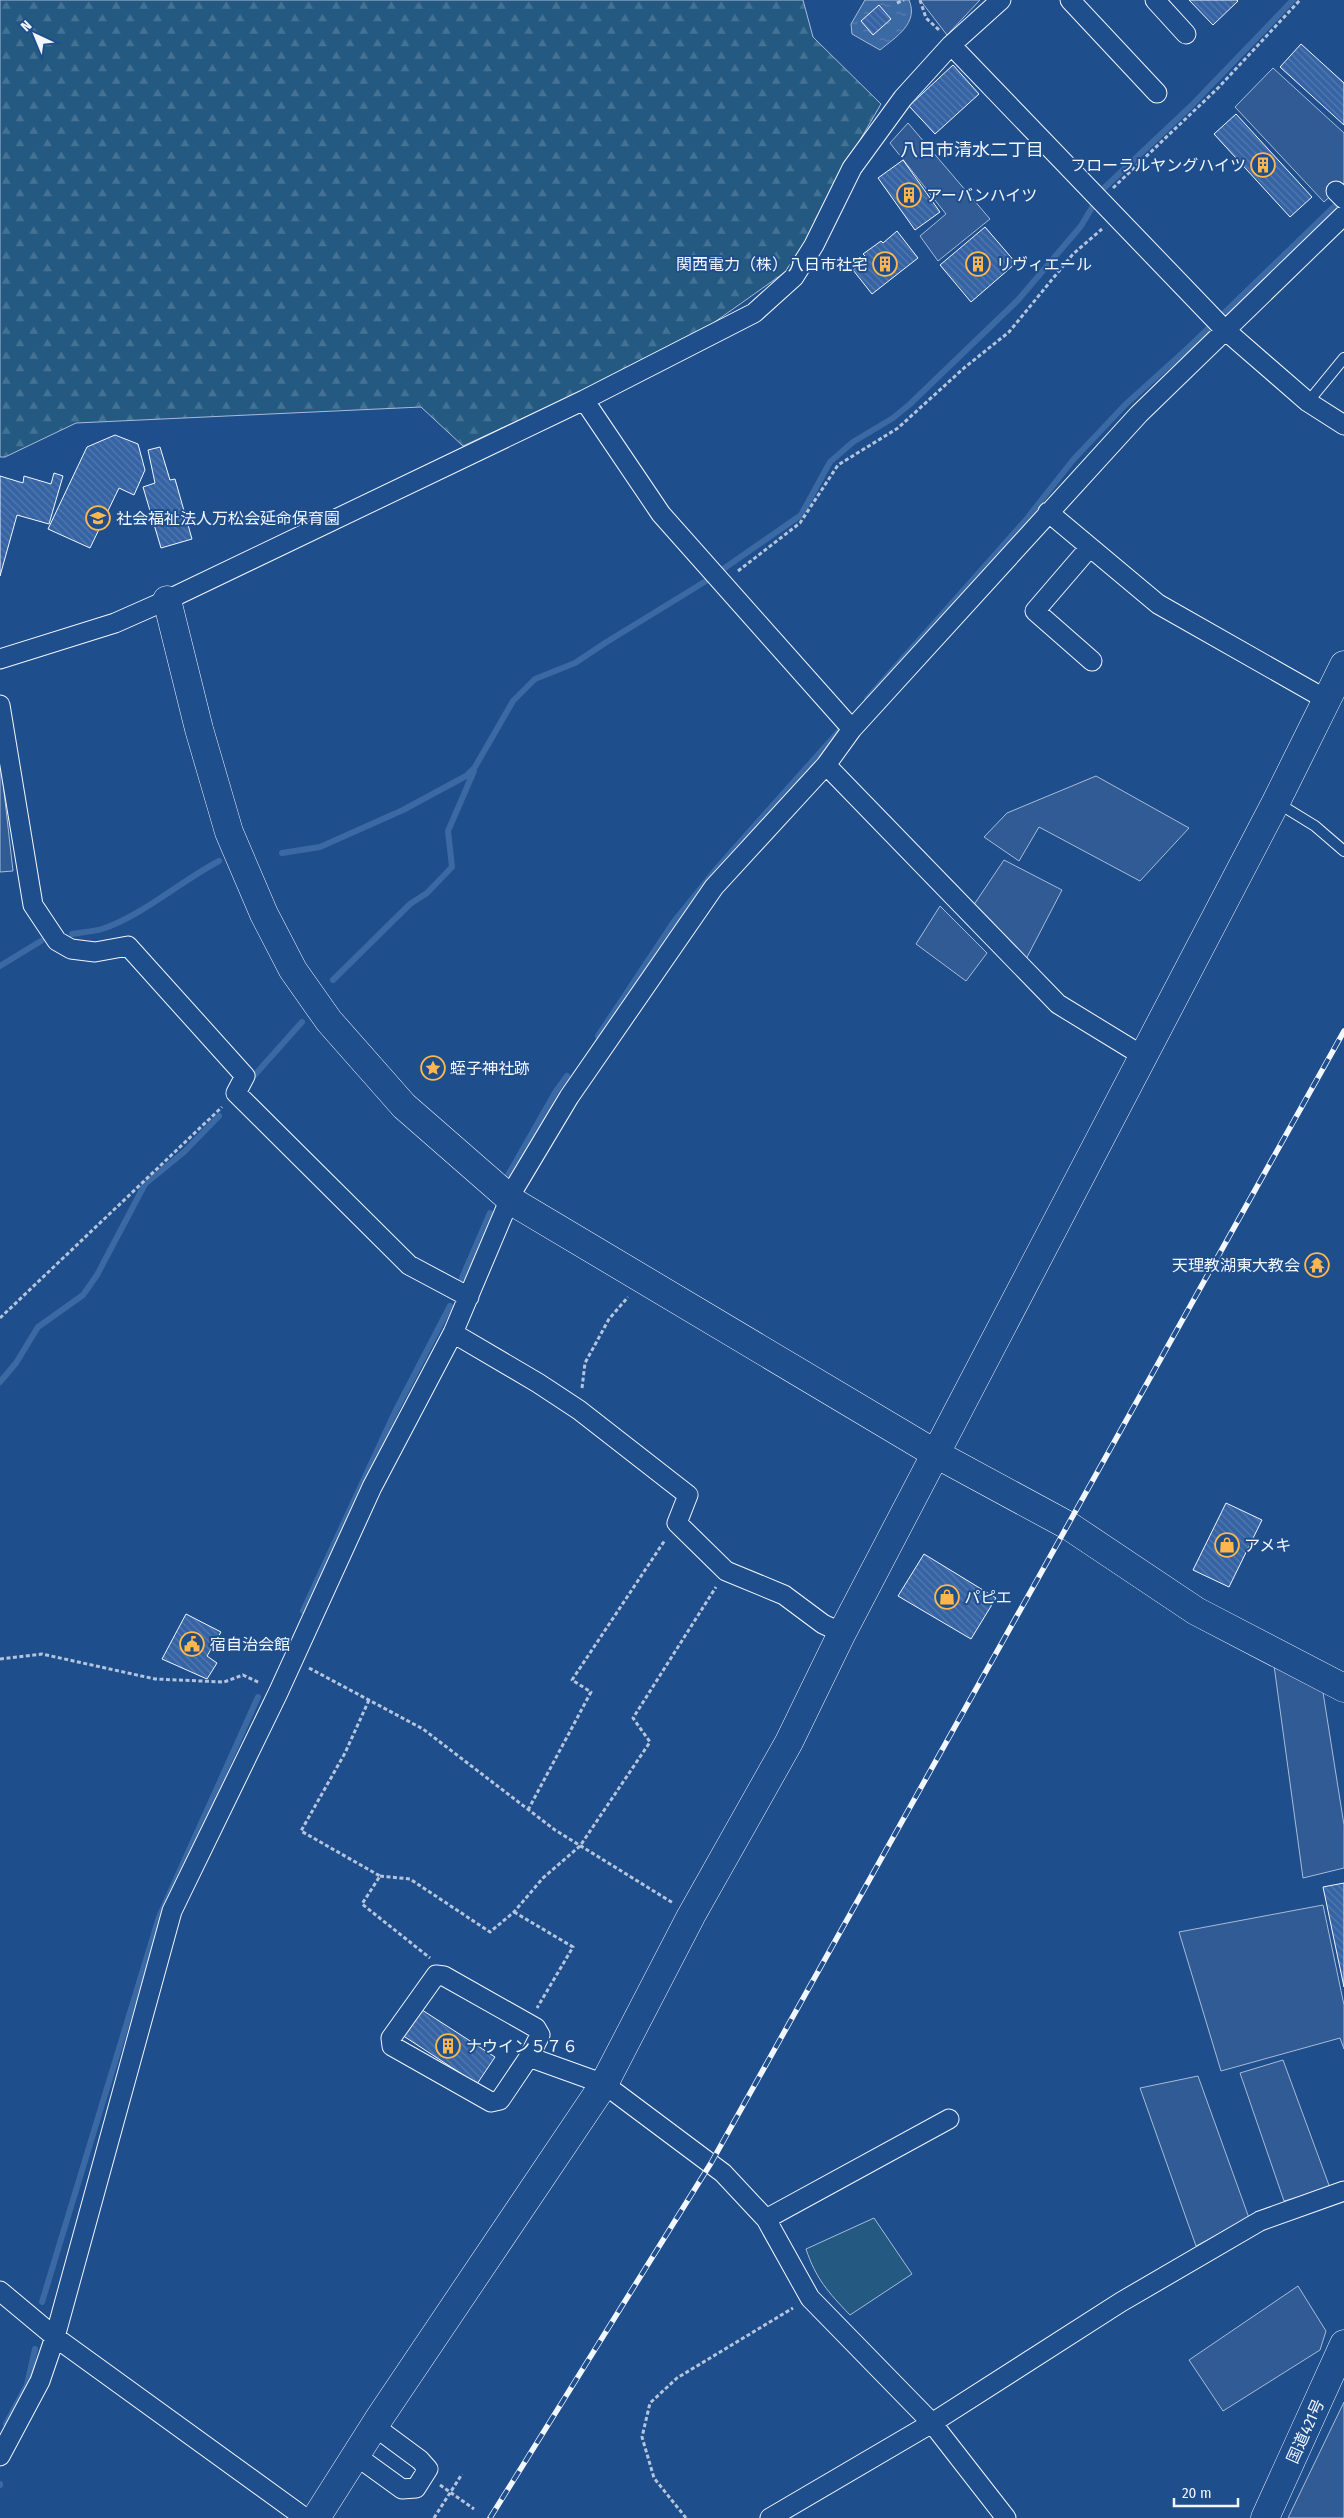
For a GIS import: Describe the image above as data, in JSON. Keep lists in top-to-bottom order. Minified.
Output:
{"streets":{"main road":["国道421号"]},"districts":["八日市清水二丁目"],"places":{"building":["フローラルヤングハイツ","アーバンハイツ","関西電力（株）八日市社宅","リヴィエール","ナウイン５７６"],"school or university":["社会福祉法人万松会延命保育園"],"place":["蛭子神社跡"],"temple":["天理教湖東大教会"],"shop":["アメキ","パピエ"],"public building":["宿自治会館"]},"scale_bar":"20 m","north":"top left"}
